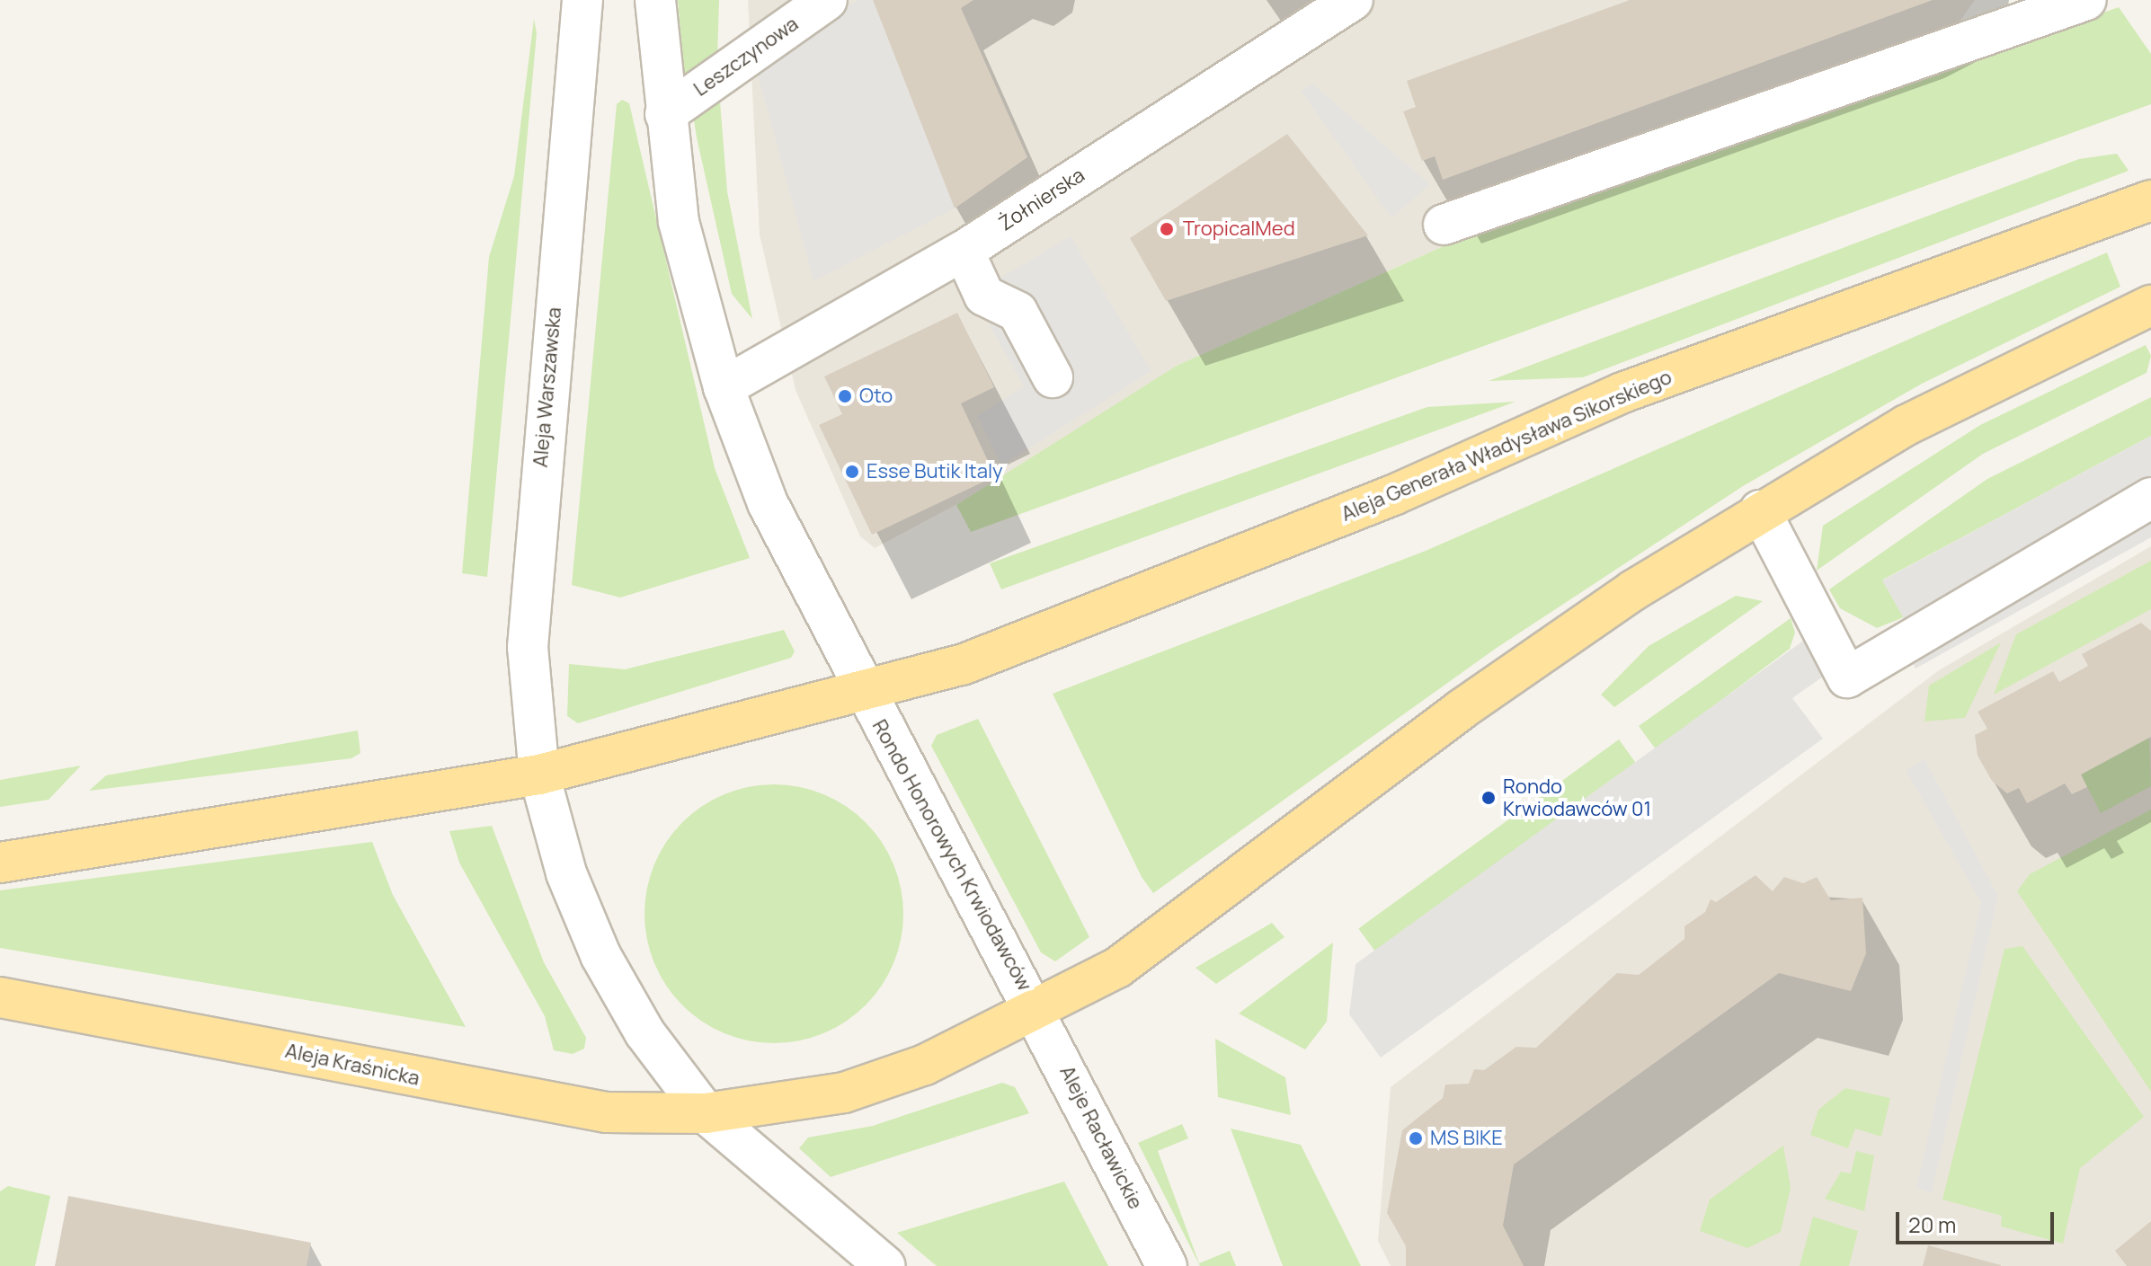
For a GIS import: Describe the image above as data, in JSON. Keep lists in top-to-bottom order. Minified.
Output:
{"streets":{"main road":["Aleja Generała Władysława Sikorskiego","Rondo Honorowych Krwiodawców","Aleja Kraśnicka"],"street":["Leszczynowa","Żołnierska","Aleja Warszawska","Aleje Racławickie"]},"crossings":[["Aleja Generała Władysława Sikorskiego","Rondo Honorowych Krwiodawców"],["Rondo Honorowych Krwiodawców","Aleja Kraśnicka"],["Rondo Honorowych Krwiodawców","Aleje Racławickie"]],"places":["TropicalMed","Oto","Esse Butik Italy","Rondo Krwiodawców 01","MS BIKE"],"scale_bar":"20 m"}
